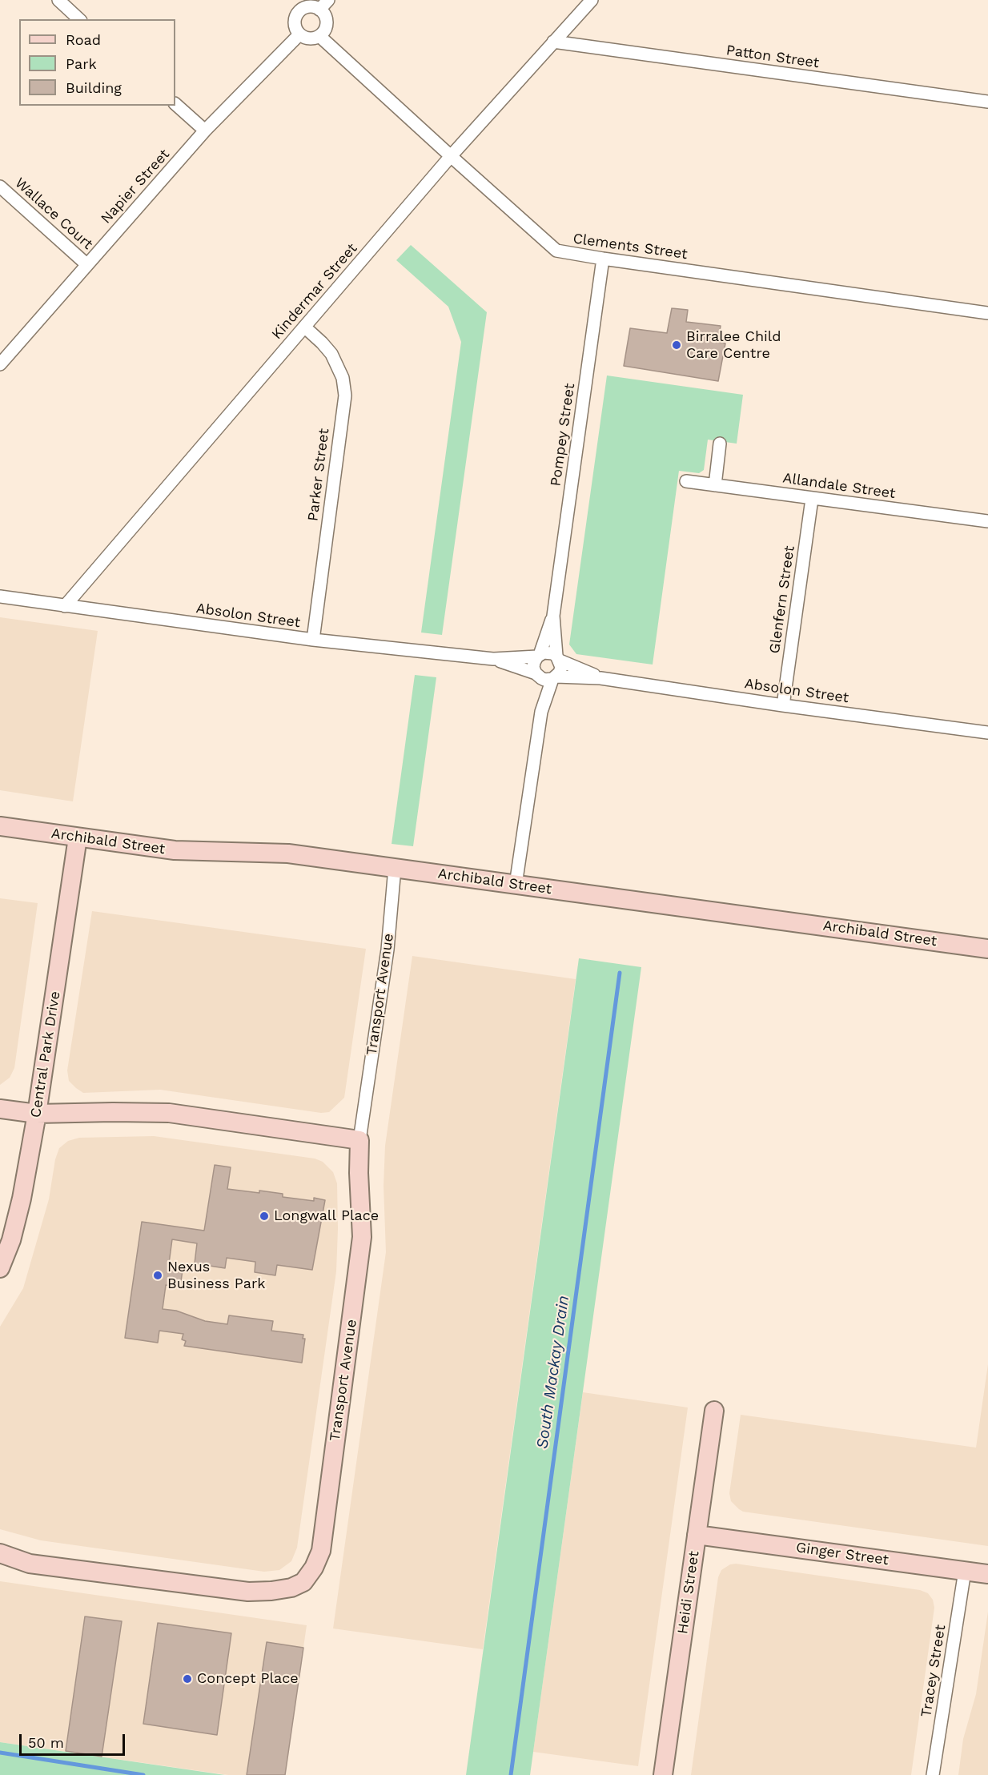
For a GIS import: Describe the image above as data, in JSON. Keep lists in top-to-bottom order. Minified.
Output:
{"streets":{"street":["Patton Street","Napier Street","Wallace Court","Clements Street","Kindermar Street","Pompey Street","Parker Street","Allandale Street","Glenfern Street","Absolon Street","Archibald Street","Transport Avenue","Central Park Drive","Ginger Street","Heidi Street","Tracey Street"]},"crossings":[["Patton Street","Kindermar Street"],["Napier Street","Wallace Court"],["Napier Street","Clements Street"],["Clements Street","Kindermar Street"],["Clements Street","Pompey Street"],["Kindermar Street","Parker Street"],["Kindermar Street","Absolon Street"],["Pompey Street","Absolon Street"],["Parker Street","Absolon Street"],["Allandale Street","Glenfern Street"],["Glenfern Street","Absolon Street"],["Archibald Street","Transport Avenue"],["Archibald Street","Central Park Drive"],["Ginger Street","Heidi Street"],["Ginger Street","Tracey Street"]],"water":["South Mackay Drain"],"places":["Birralee Child Care Centre","Longwall Place","Nexus Business Park","Concept Place"],"legend":["Road","Park","Building"],"scale_bar":"50 m"}
